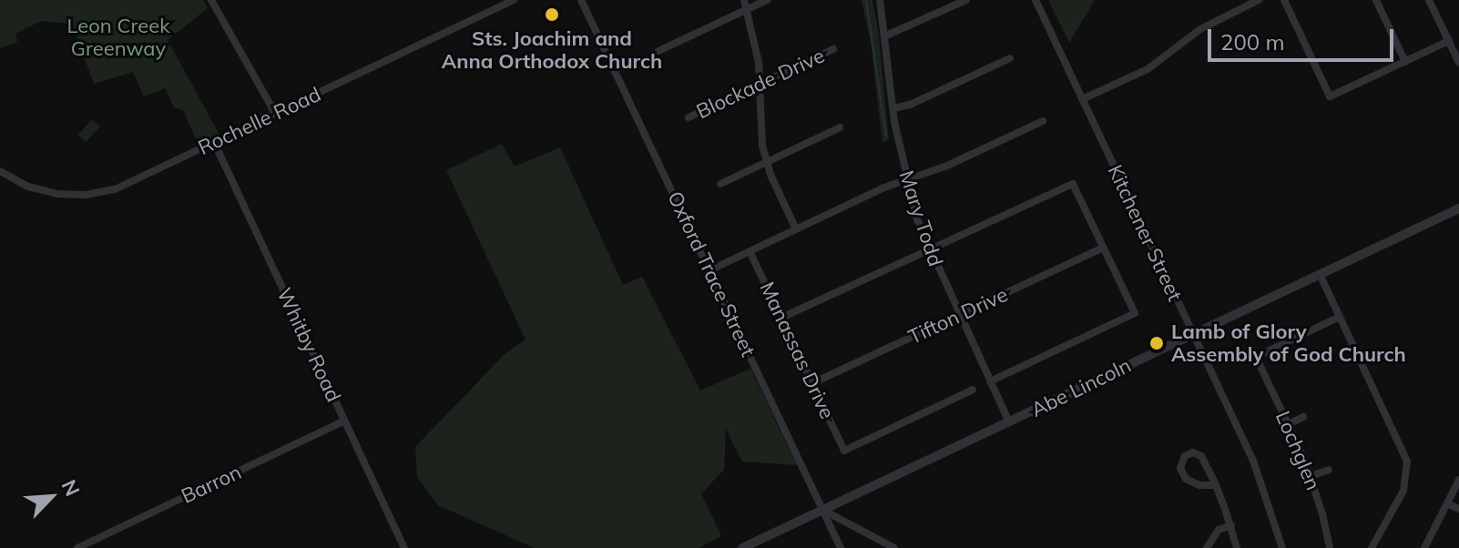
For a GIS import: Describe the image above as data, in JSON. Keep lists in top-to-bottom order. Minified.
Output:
{"streets":{"street":["Blockade Drive","Rochelle Road","Mary Todd","Kitchener Street","Oxford Trace Street","Tifton Drive","Whitby Road","Manassas Drive","Abe Lincoln","Lochglen","Barron"]},"crossings":[["Rochelle Road","Whitby Road"],["Mary Todd","Tifton Drive"],["Mary Todd","Abe Lincoln"],["Kitchener Street","Abe Lincoln"],["Oxford Trace Street","Abe Lincoln"],["Tifton Drive","Manassas Drive"],["Whitby Road","Barron"]],"parks":["Leon Creek Greenway"],"places":["Sts. Joachim and Anna Orthodox Church","Lamb of Glory Assembly of God Church"],"scale_bar":"200 m","north":"top right"}
